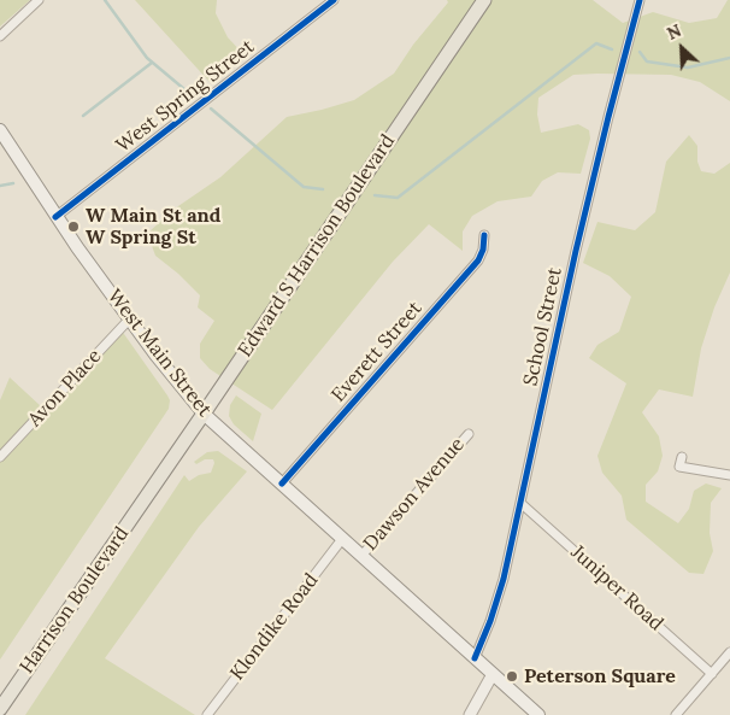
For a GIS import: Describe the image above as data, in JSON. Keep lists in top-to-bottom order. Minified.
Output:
{"streets":{"main road":["Edward S Harrison Boulevard","West Main Street","Harrison Boulevard"],"street":["West Spring Street","School Street","Everett Street","Avon Place","Dawson Avenue","Juniper Road","Klondike Road"]},"crossings":[["West Spring Street","West Main Street"],["Edward S Harrison Boulevard","West Main Street"],["Edward S Harrison Boulevard","Harrison Boulevard"],["School Street","West Main Street"],["School Street","Juniper Road"],["Everett Street","West Main Street"],["West Main Street","Avon Place"],["West Main Street","Dawson Avenue"],["West Main Street","Klondike Road"]],"places":["W Main St and W Spring St","Peterson Square"],"north":"top left"}
